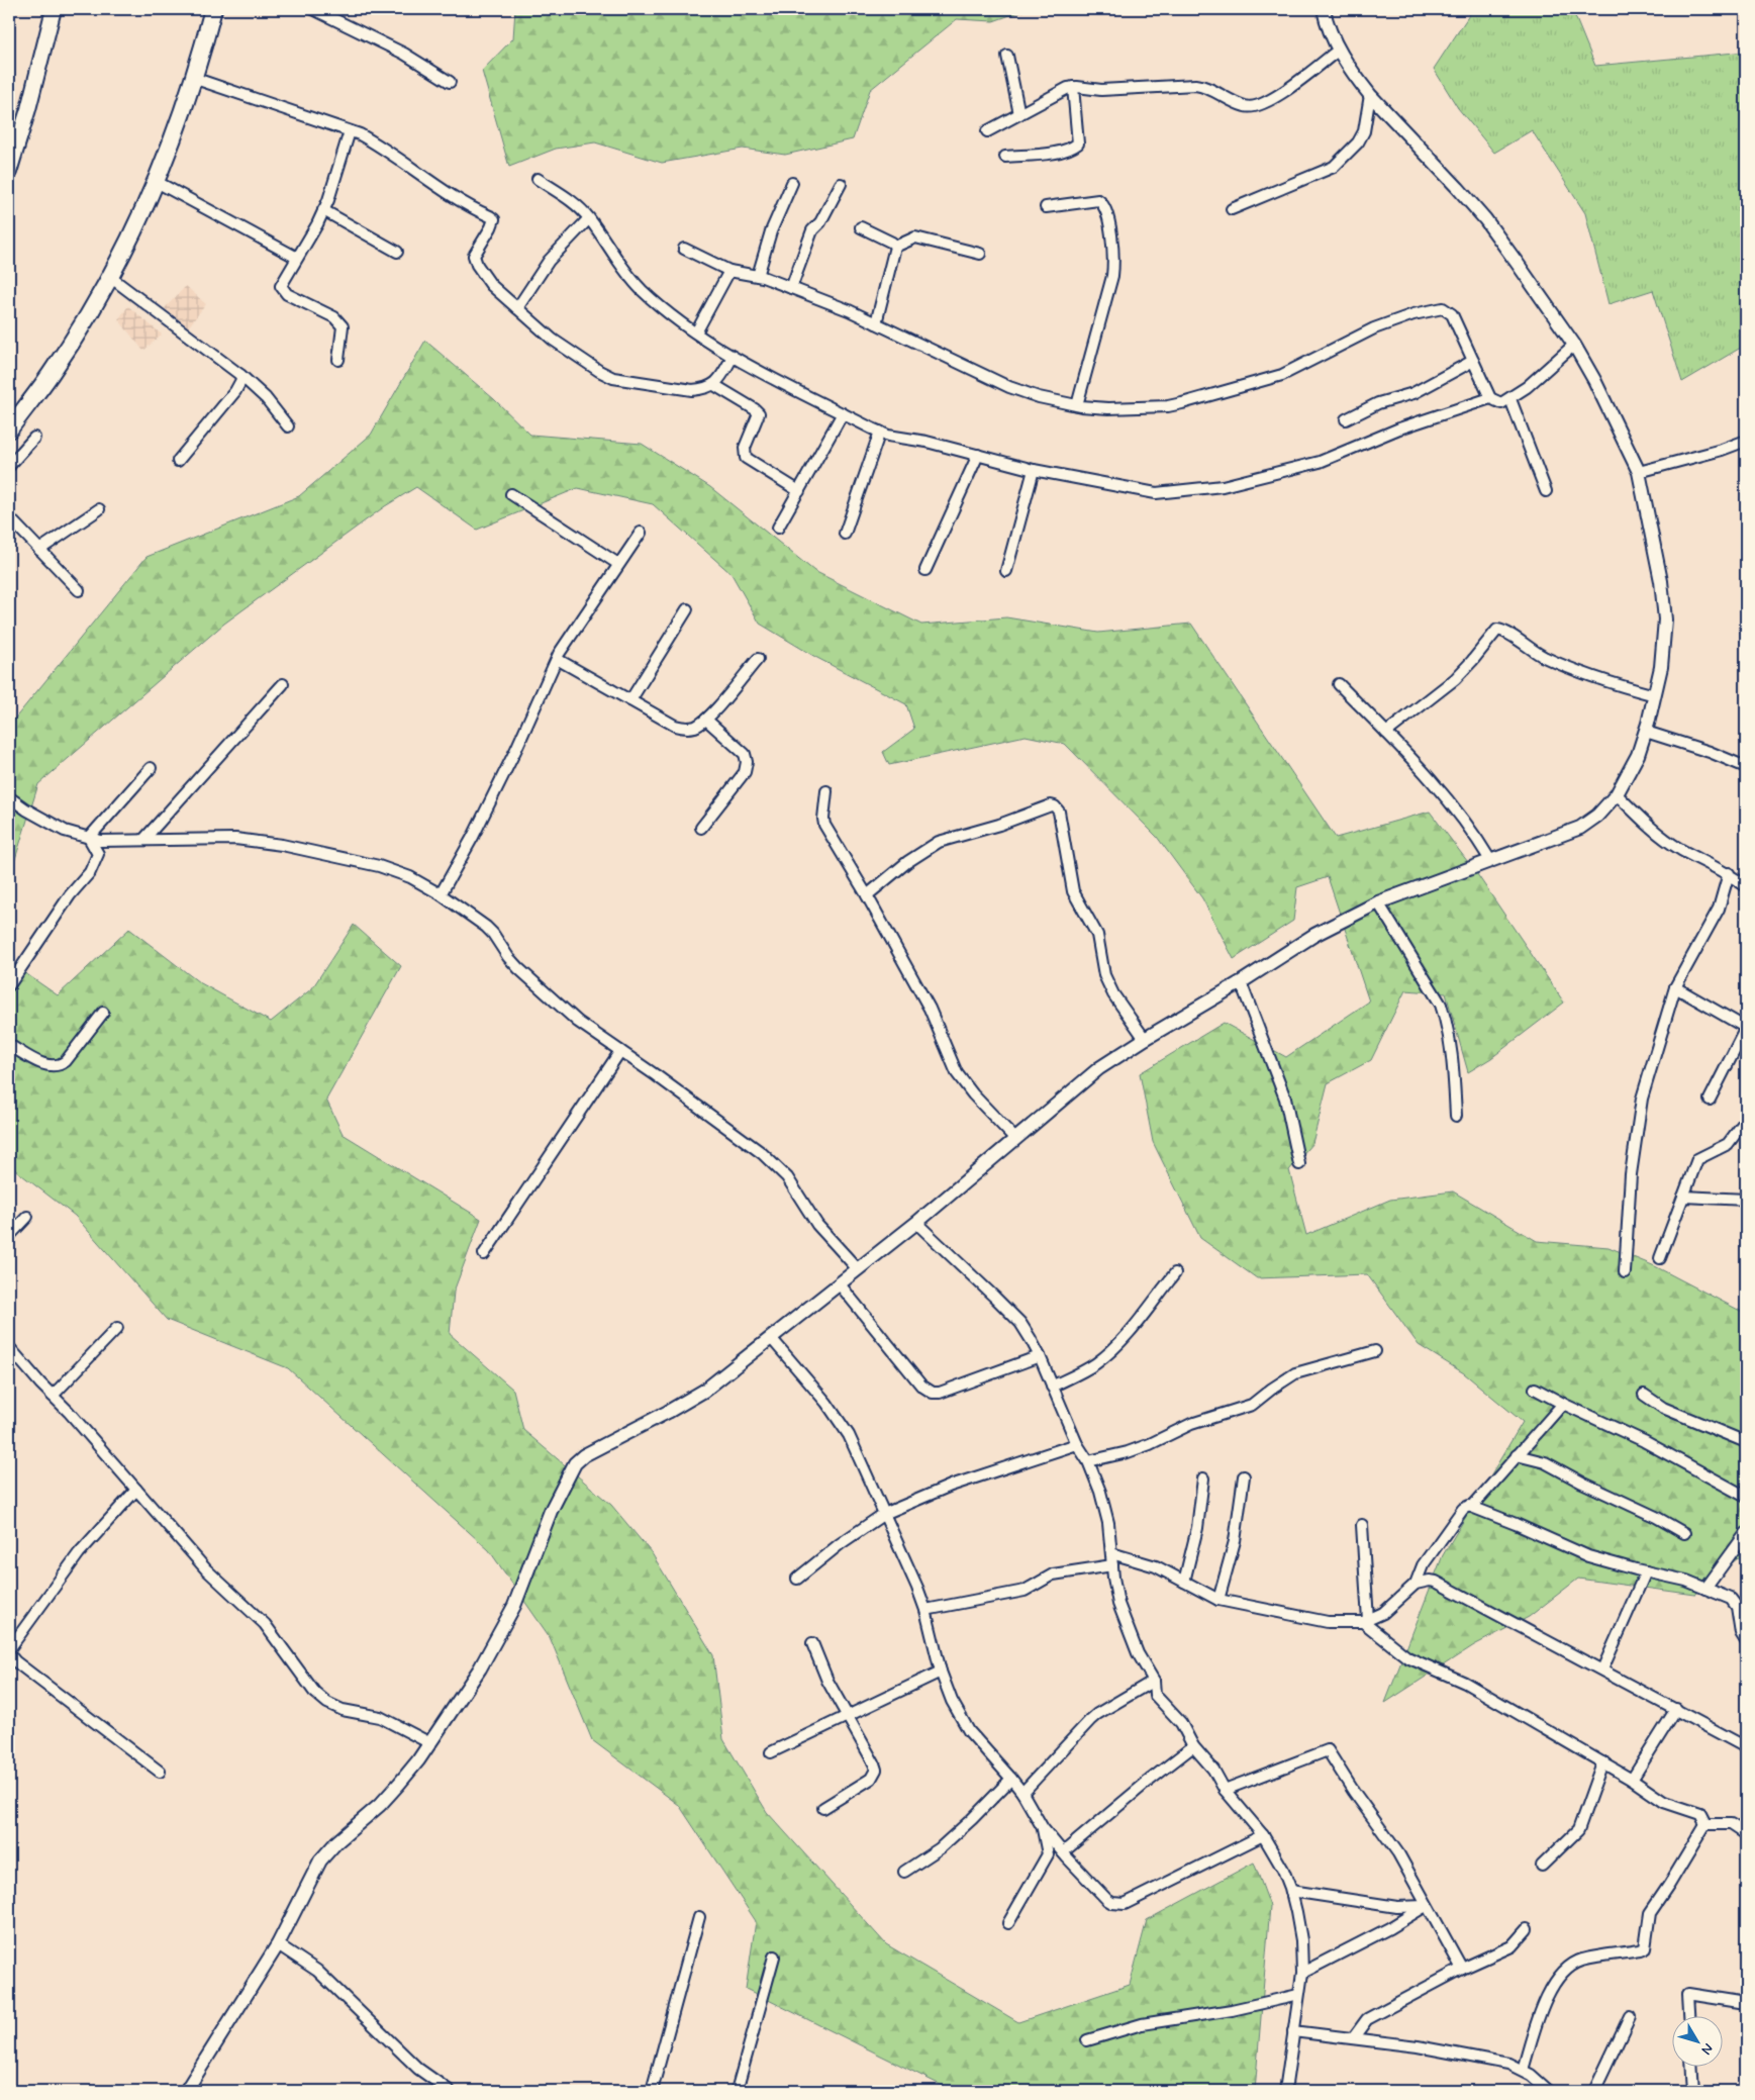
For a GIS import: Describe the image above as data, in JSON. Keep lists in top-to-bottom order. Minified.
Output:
{"north":"bottom right"}
